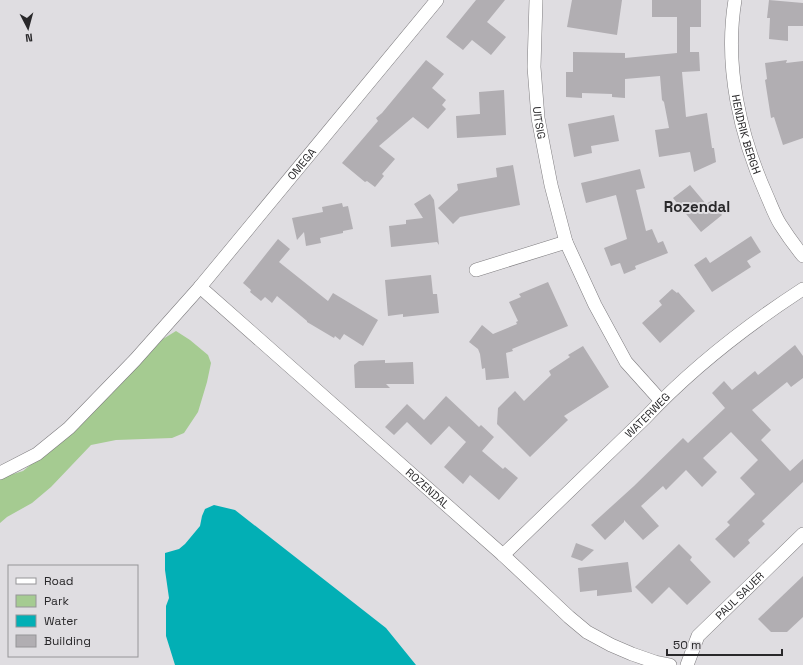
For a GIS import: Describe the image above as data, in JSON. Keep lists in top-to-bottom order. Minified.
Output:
{"streets":{"street":["UITSIG","HENDRIK BERGH","OMEGA","WATERWEG","ROZENDAL","PAUL SAUER"]},"crossings":[["UITSIG","WATERWEG"],["OMEGA","ROZENDAL"],["WATERWEG","ROZENDAL"]],"districts":["Rozendal"],"legend":["Road","Park","Water","Building"],"scale_bar":"50 m","north":"bottom"}
